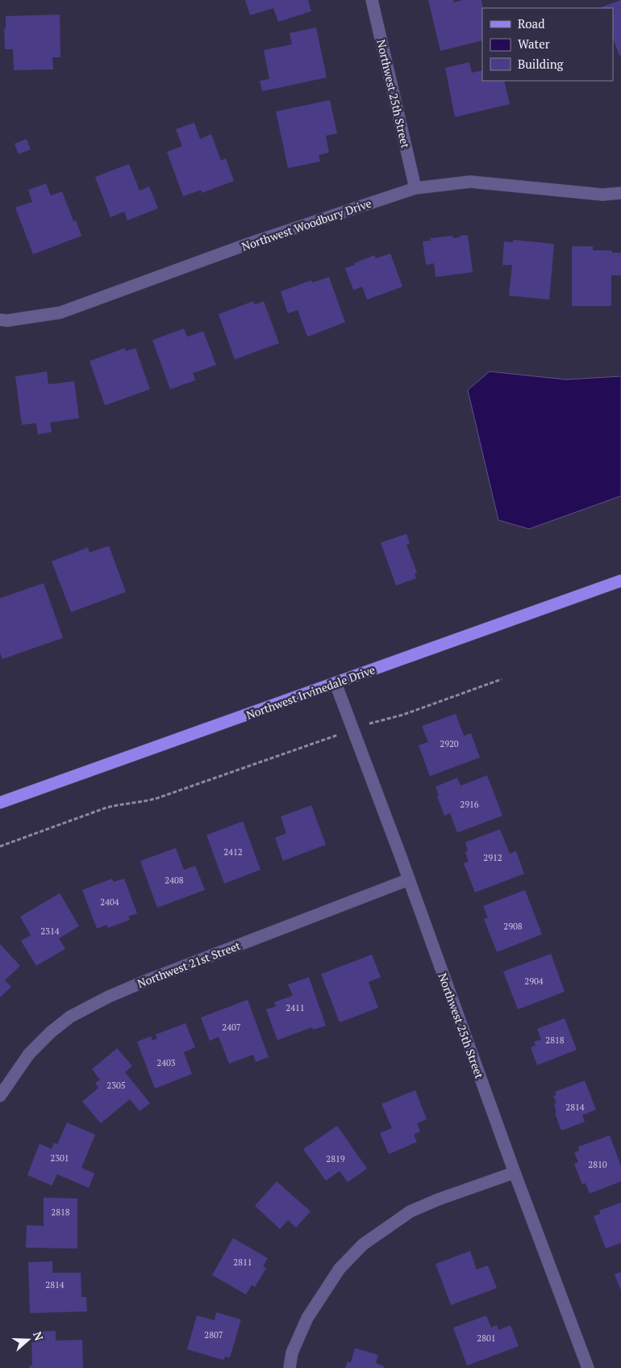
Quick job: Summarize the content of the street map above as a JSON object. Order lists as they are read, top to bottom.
{
  "streets": {
    "main road": ["Northwest Irvinedale Drive"],
    "street": ["Northwest 25th Street", "Northwest Woodbury Drive", "Northwest 21st Street"]
  },
  "crossings": [
    ["Northwest 25th Street", "Northwest Woodbury Drive"],
    ["Northwest 25th Street", "Northwest Irvinedale Drive"],
    ["Northwest 25th Street", "Northwest 21st Street"]
  ],
  "house_numbers": [
    "2920",
    "2916",
    "2412",
    "2912",
    "2408",
    "2404",
    "2908",
    "2314",
    "2904",
    "2411",
    "2407",
    "2818",
    "2403",
    "2305",
    "2814",
    "2301",
    "2819",
    "2810",
    "2818",
    "2811",
    "2814",
    "2807",
    "2801"
  ],
  "legend": ["Road", "Water", "Building"],
  "north": "right"
}
